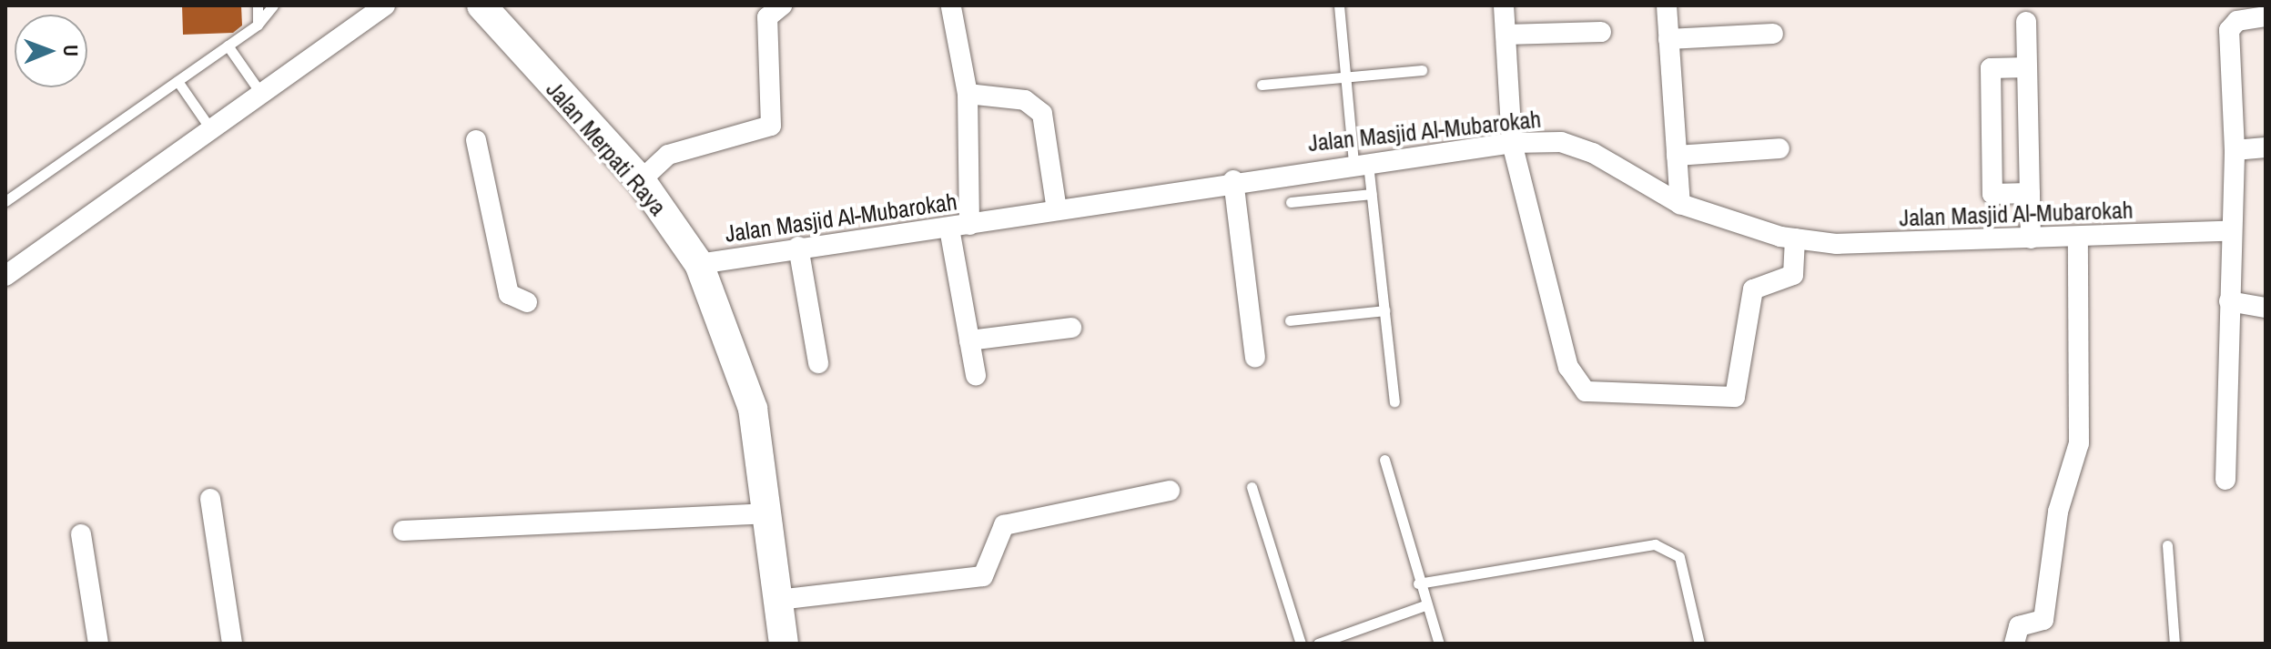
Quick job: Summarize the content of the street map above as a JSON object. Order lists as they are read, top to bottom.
{
  "streets": {
    "main road": ["Jalan Merpati Raya"],
    "street": ["Jalan Masjid Al-Mubarokah"]
  },
  "crossings": [
    ["Jalan Masjid Al-Mubarokah", "Jalan Merpati Raya"]
  ],
  "north": "right"
}
